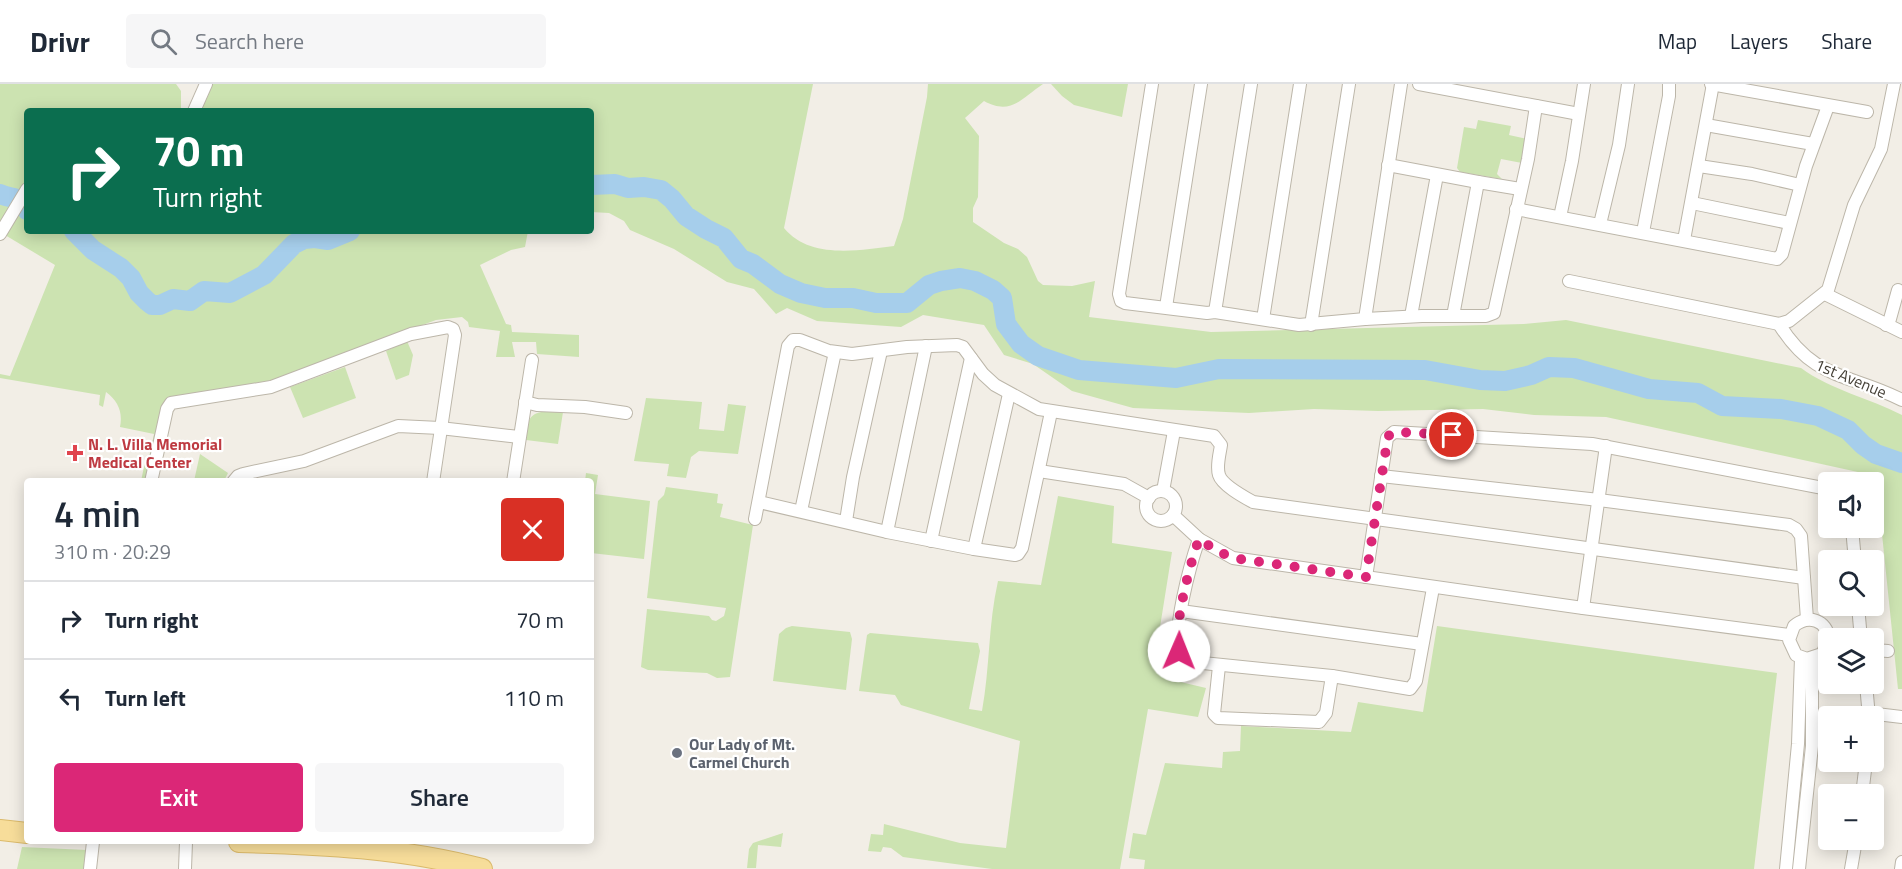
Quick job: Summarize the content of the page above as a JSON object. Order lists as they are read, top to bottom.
{
  "streets": {
    "street": ["1st Avenue"]
  },
  "places": {
    "health": ["N. L. Villa Memorial Medical Center"],
    "other": ["Our Lady of Mt. Carmel Church"]
  },
  "page": {
    "header": "Drivr",
    "search": "Search here",
    "nav": ["Map", "Layers", "Share"],
    "turn": ["70 m", "Turn right"],
    "map_buttons": ["+", "−"],
    "heading": ["4 min", "310 m · 20:29"],
    "list": [
      {
        "name": "Turn right",
        "value": "70 m"
      },
      {
        "name": "Turn left",
        "value": "110 m"
      }
    ],
    "buttons": ["Exit", "Share"]
  }
}
